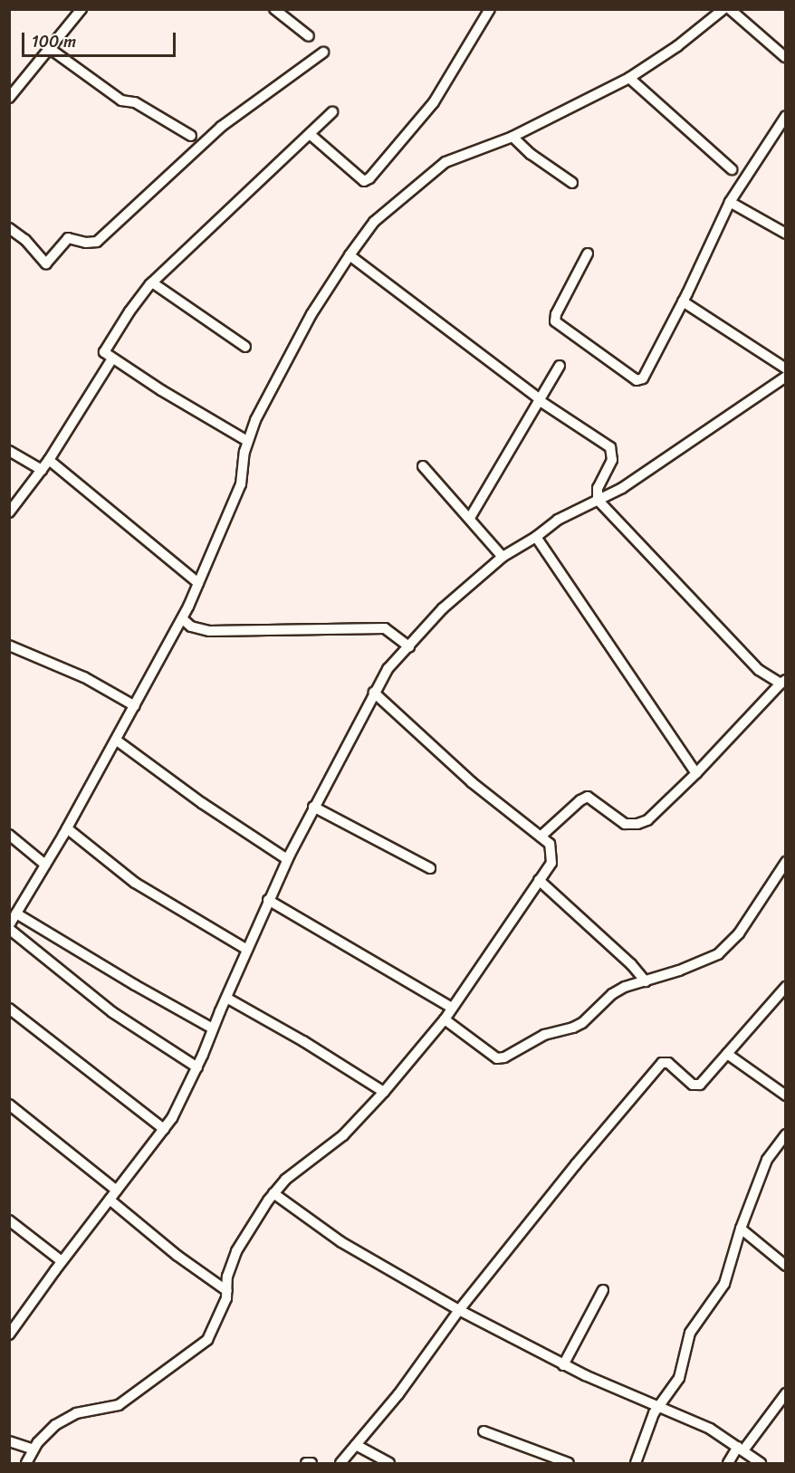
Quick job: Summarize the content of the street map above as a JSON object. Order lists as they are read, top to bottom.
{
  "scale_bar": "100 m"
}
